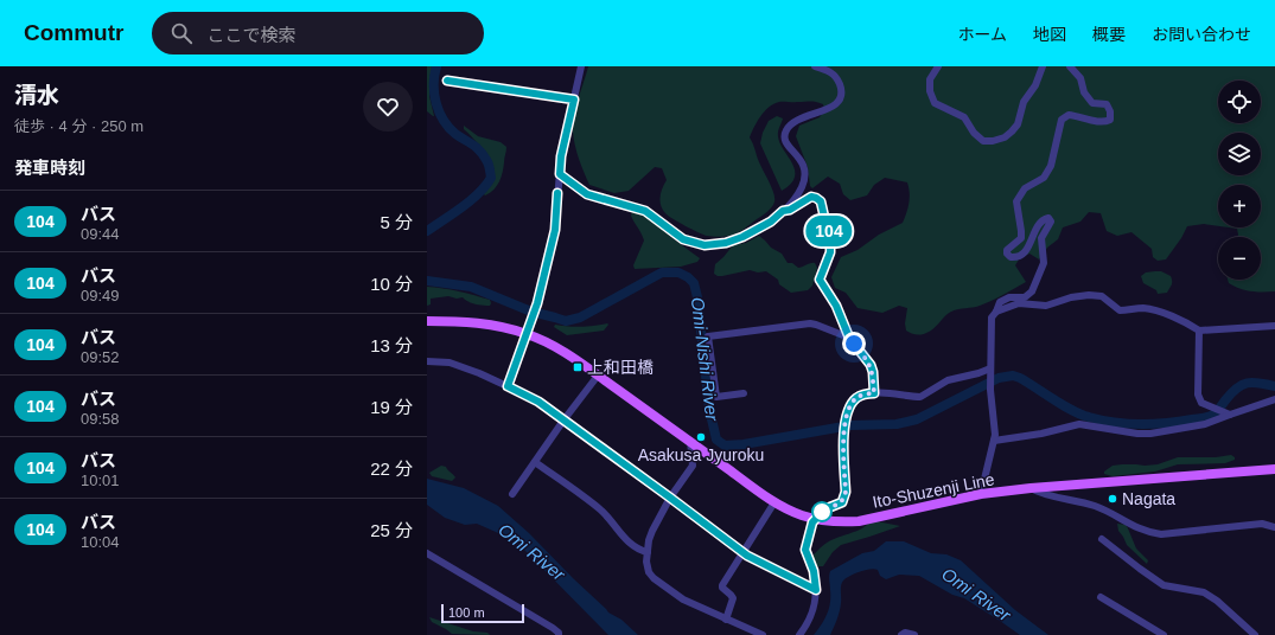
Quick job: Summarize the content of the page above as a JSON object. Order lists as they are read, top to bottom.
{
  "streets": {
    "main road": ["Ito-Shuzenji Line"]
  },
  "water": ["Omi-Nishi River", "Omi River"],
  "places": {
    "transit": ["上和田橋"],
    "other": ["Asakusa Jyuroku", "Nagata"]
  },
  "lines": ["bus line 104"],
  "scale_bar": "100 m",
  "page": {
    "header": "Commutr",
    "search": "ここで検索",
    "nav": [
      "ホーム",
      "地図",
      "概要",
      "お問い合わせ"
    ],
    "heading": [
      ["清水", "徒歩 · 4 分 · 250 m"],
      "発車時刻"
    ],
    "on_map": "104",
    "map_buttons": ["+", "−"],
    "list": [
      {
        "mark": "104",
        "name": "バス",
        "note": "09:44",
        "value": "5 分"
      },
      {
        "mark": "104",
        "name": "バス",
        "note": "09:49",
        "value": "10 分"
      },
      {
        "mark": "104",
        "name": "バス",
        "note": "09:52",
        "value": "13 分"
      },
      {
        "mark": "104",
        "name": "バス",
        "note": "09:58",
        "value": "19 分"
      },
      {
        "mark": "104",
        "name": "バス",
        "note": "10:01",
        "value": "22 分"
      },
      {
        "mark": "104",
        "name": "バス",
        "note": "10:04",
        "value": "25 分"
      }
    ],
    "scale": "100 m"
  }
}
